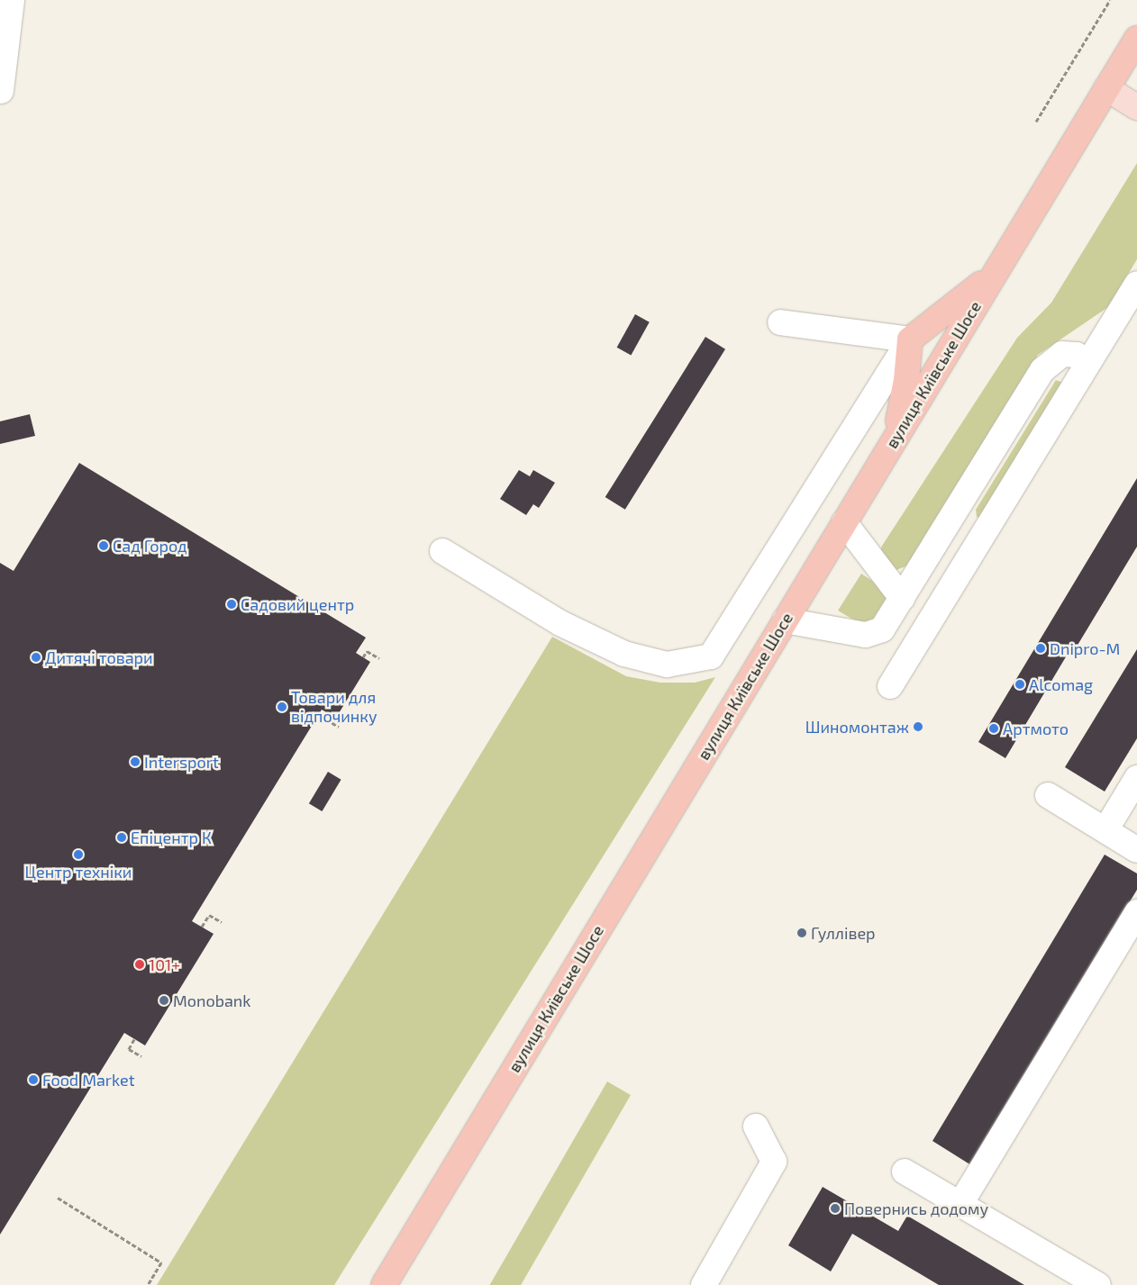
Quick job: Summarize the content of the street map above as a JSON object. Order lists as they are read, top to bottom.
{
  "streets": {
    "highway": ["вулиця Київське Шосе"]
  },
  "places": [
    "Сад Город",
    "Садовий центр",
    "Dnipro-M",
    "Дитячі товари",
    "Alcomag",
    "Товари для відпочинку",
    "Шиномонтаж",
    "Артмото",
    "Intersport",
    "Епіцентр К",
    "Центр техніки",
    "Гуллівер",
    "101+",
    "Monobank",
    "Food Market",
    "Повернись додому"
  ]
}
